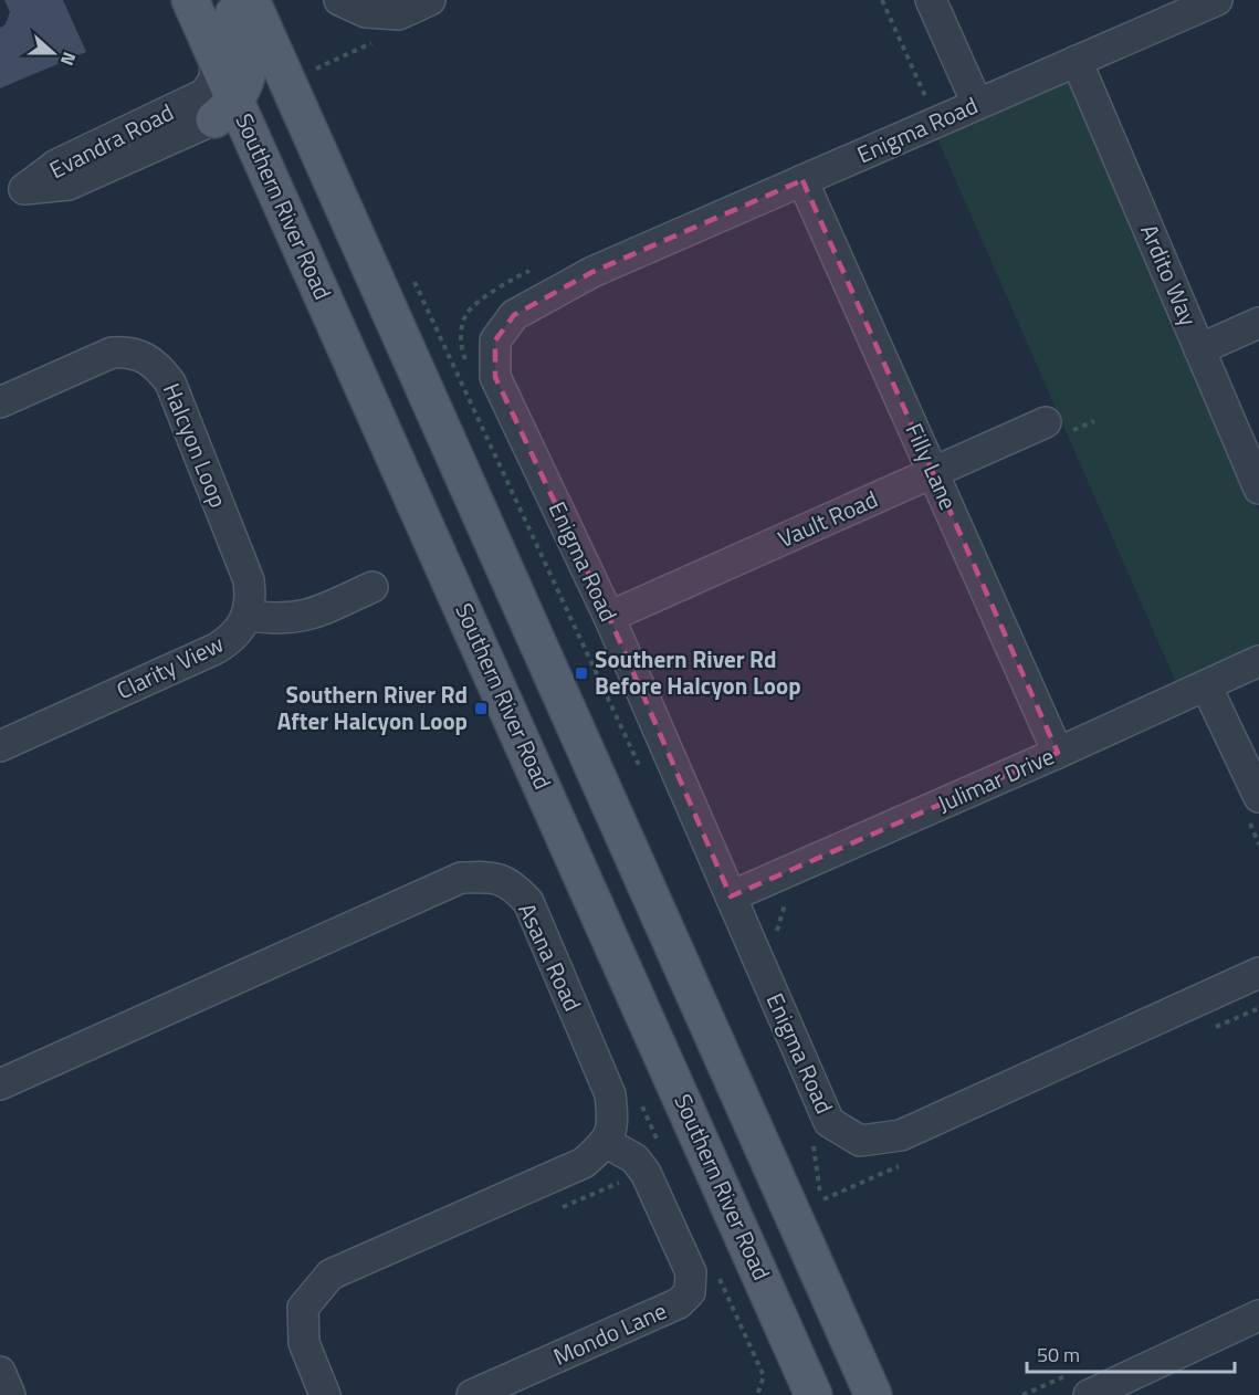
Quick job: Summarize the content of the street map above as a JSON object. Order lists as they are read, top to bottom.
{
  "streets": {
    "main road": ["Southern River Road"],
    "street": [
      "Enigma Road",
      "Evandra Road",
      "Ardito Way",
      "Halcyon Loop",
      "Filly Lane",
      "Vault Road",
      "Clarity View",
      "Julimar Drive",
      "Asana Road",
      "Mondo Lane"
    ]
  },
  "crossings": [
    ["Enigma Road", "Ardito Way"],
    ["Enigma Road", "Filly Lane"],
    ["Enigma Road", "Vault Road"],
    ["Enigma Road", "Julimar Drive"],
    ["Evandra Road", "Southern River Road"],
    ["Halcyon Loop", "Clarity View"],
    ["Filly Lane", "Vault Road"],
    ["Filly Lane", "Julimar Drive"],
    ["Asana Road", "Mondo Lane"]
  ],
  "places": {
    "transit": ["Southern River Rd Before Halcyon Loop", "Southern River Rd After Halcyon Loop"]
  },
  "scale_bar": "50 m",
  "north": "right"
}
